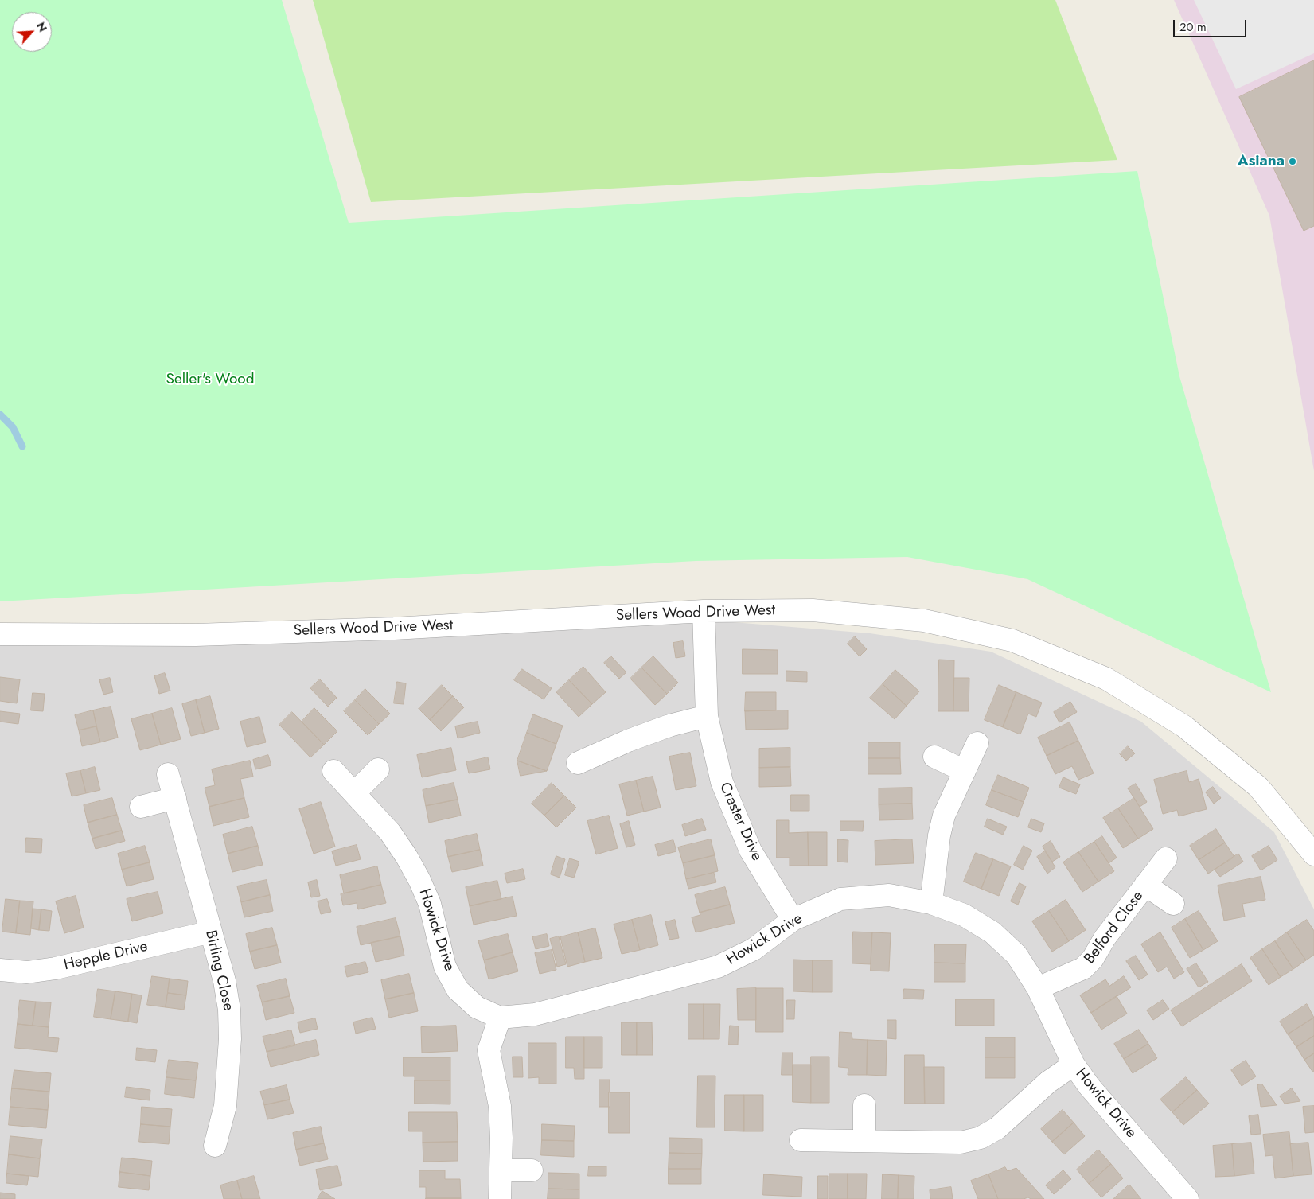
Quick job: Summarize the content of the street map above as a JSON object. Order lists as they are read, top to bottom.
{
  "streets": {
    "street": [
      "Sellers Wood Drive West",
      "Craster Drive",
      "Belford Close",
      "Howick Drive",
      "Hepple Drive",
      "Birling Close"
    ]
  },
  "crossings": [
    ["Sellers Wood Drive West", "Craster Drive"],
    ["Craster Drive", "Howick Drive"],
    ["Belford Close", "Howick Drive"],
    ["Hepple Drive", "Birling Close"]
  ],
  "parks": ["Seller's Wood"],
  "places": ["Asiana"],
  "scale_bar": "20 m",
  "north": "top right"
}
